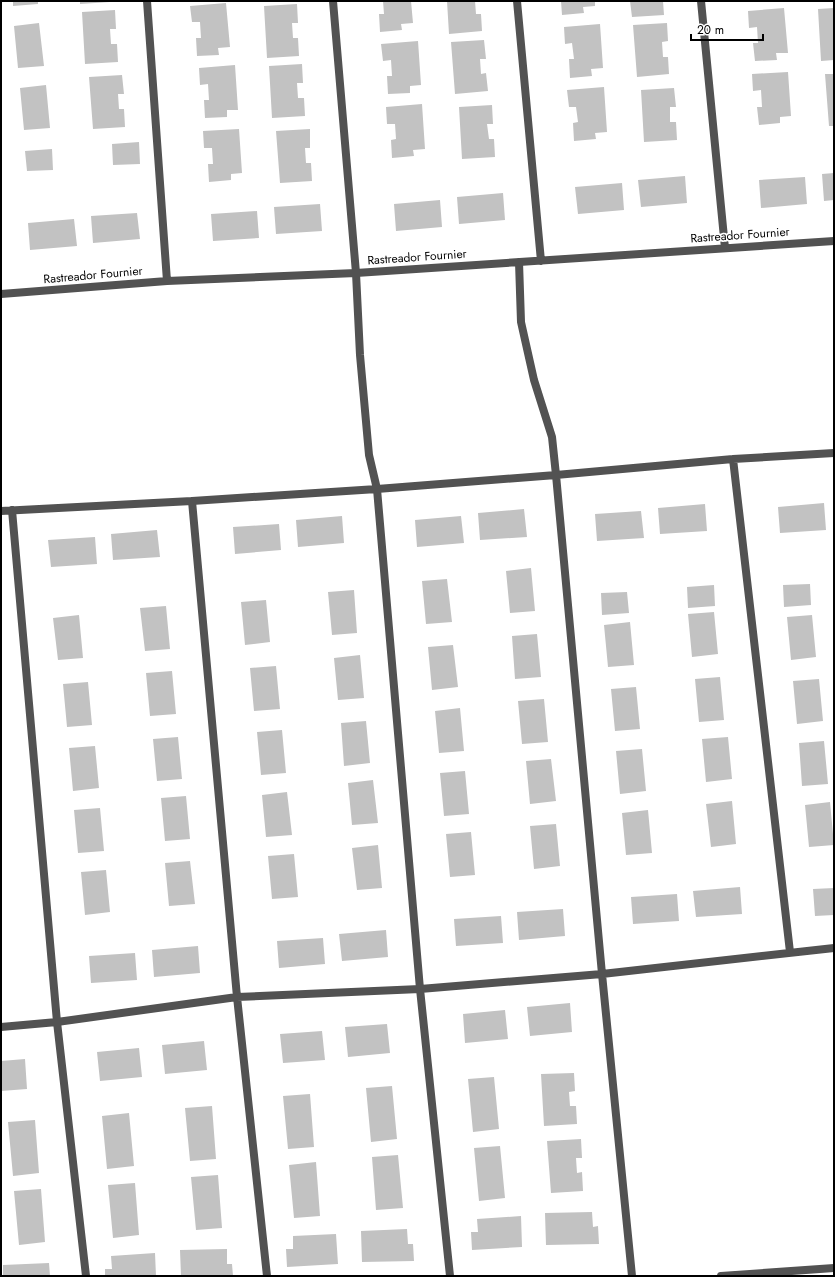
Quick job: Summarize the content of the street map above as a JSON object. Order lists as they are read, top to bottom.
{
  "streets": {
    "street": ["Rastreador Fournier"]
  },
  "scale_bar": "20 m"
}
